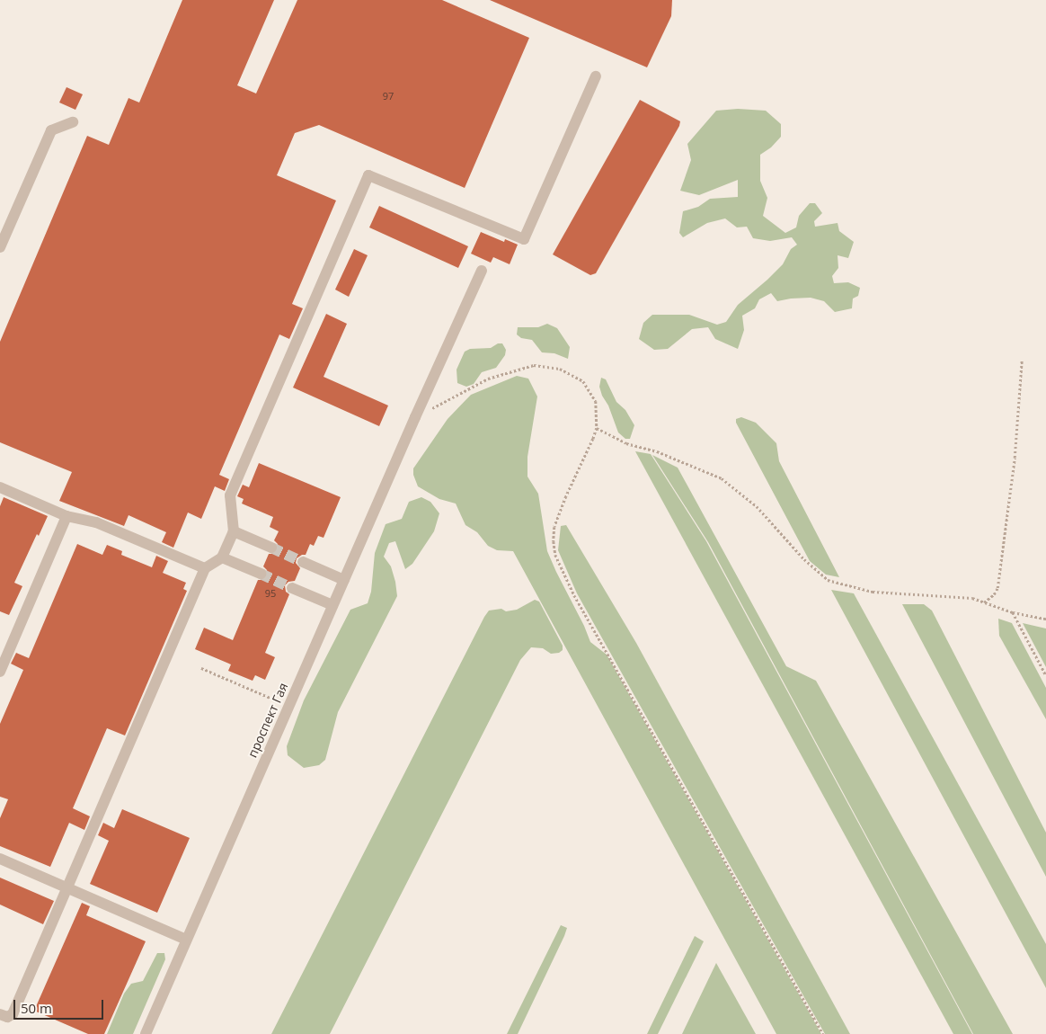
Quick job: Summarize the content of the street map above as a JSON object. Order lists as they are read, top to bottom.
{
  "streets": {
    "street": ["проспект Гая"]
  },
  "house_numbers": ["97", "95"],
  "scale_bar": "50 m"
}
